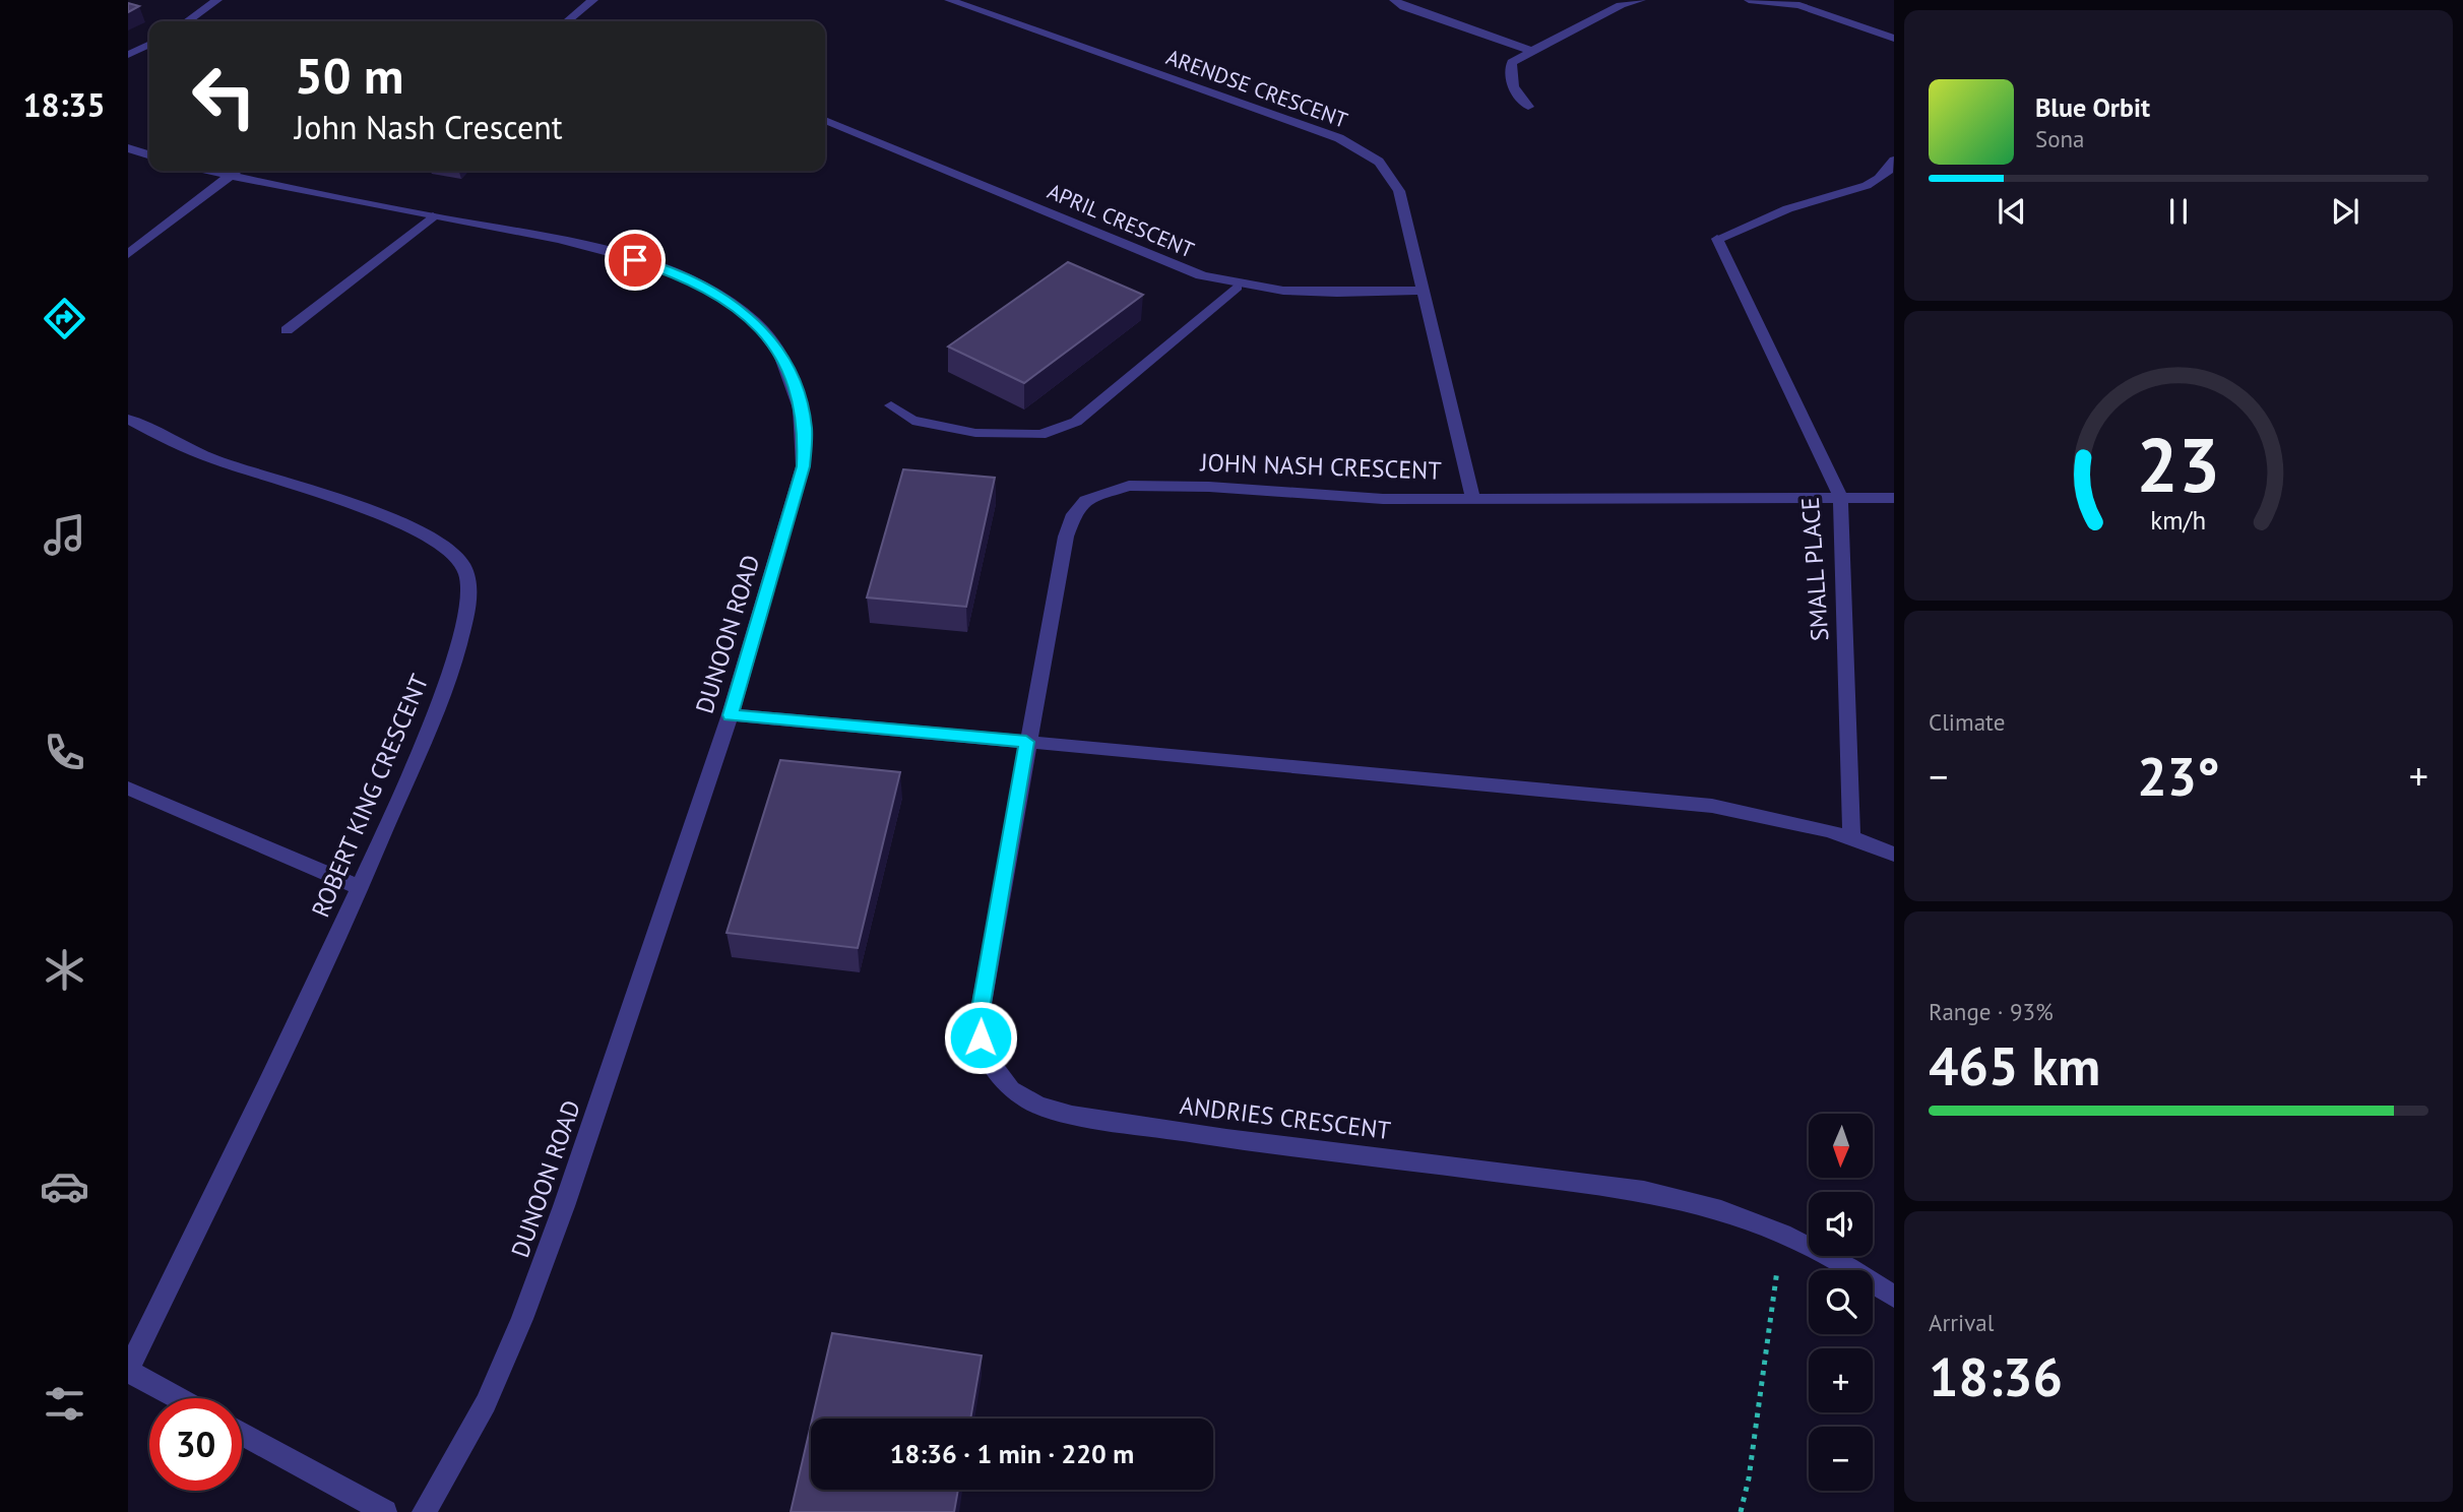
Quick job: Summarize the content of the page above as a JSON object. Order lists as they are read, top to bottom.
{
  "streets": {
    "street": [
      "ARENDSE CRESCENT",
      "APRIL CRESCENT",
      "JOHN NASH CRESCENT",
      "SMALL PLACE",
      "DUNOON ROAD",
      "ROBERT KING CRESCENT",
      "ANDRIES CRESCENT"
    ]
  },
  "crossings": [
    ["ARENDSE CRESCENT", "APRIL CRESCENT"],
    ["ARENDSE CRESCENT", "JOHN NASH CRESCENT"],
    ["JOHN NASH CRESCENT", "SMALL PLACE"],
    ["JOHN NASH CRESCENT", "ANDRIES CRESCENT"]
  ],
  "north": "bottom",
  "page": {
    "tabs": "18:35",
    "turn": ["50 m", "John Nash Crescent"],
    "song": ["Blue Orbit", "Sona"],
    "tile": [
      "Climate",
      ["Range · 93%", "465 km"],
      ["Arrival", "18:36"]
    ],
    "heat": ["−", "23°", "+"],
    "map_buttons": ["+", "−"],
    "limit": "30",
    "trip": "18:36 · 1 min · 220 m",
    "gauge": ["23", "km/h"]
  }
}
